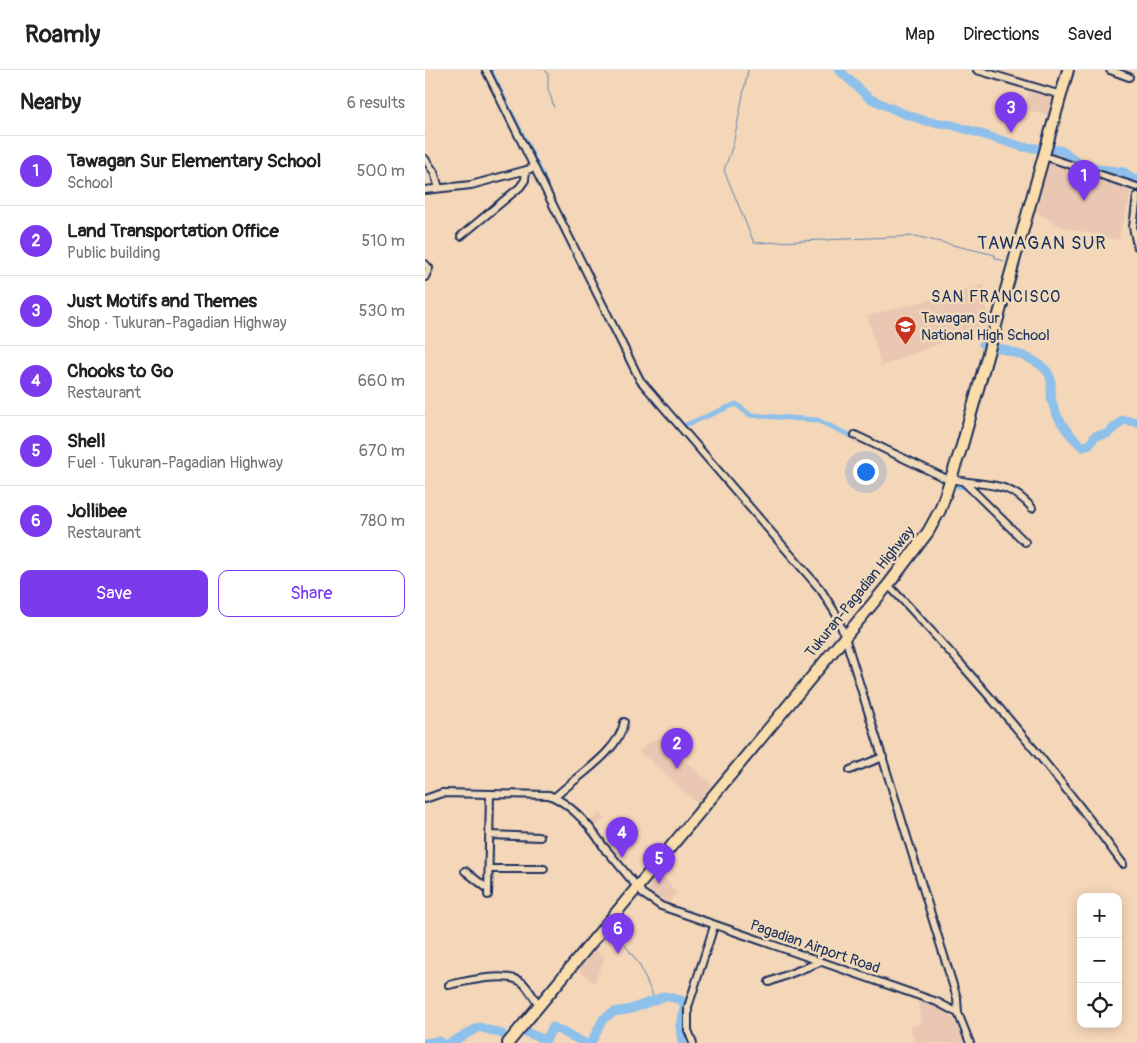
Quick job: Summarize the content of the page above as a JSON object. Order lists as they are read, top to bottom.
{
  "streets": {
    "highway": ["Tukuran-Pagadian Highway"],
    "street": ["Pagadian Airport Road"]
  },
  "crossings": [
    ["Tukuran-Pagadian Highway", "Pagadian Airport Road"]
  ],
  "districts": ["TAWAGAN SUR", "SAN FRANCISCO"],
  "places": {
    "school or university": ["Tawagan Sur National High School"]
  },
  "page": {
    "header": "Roamly",
    "nav": ["Map", "Directions", "Saved"],
    "heading": ["Nearby", "6 results"],
    "pins": [
      "3",
      "1",
      "2",
      "4",
      "5",
      "6"
    ],
    "list": [
      {
        "mark": "1",
        "name": "Tawagan Sur Elementary School",
        "note": "School",
        "value": "500 m"
      },
      {
        "mark": "2",
        "name": "Land Transportation Office",
        "note": "Public building",
        "value": "510 m"
      },
      {
        "mark": "3",
        "name": "Just Motifs and Themes",
        "note": "Shop · Tukuran-Pagadian Highway",
        "value": "530 m"
      },
      {
        "mark": "4",
        "name": "Chooks to Go",
        "note": "Restaurant",
        "value": "660 m"
      },
      {
        "mark": "5",
        "name": "Shell",
        "note": "Fuel · Tukuran-Pagadian Highway",
        "value": "670 m"
      },
      {
        "mark": "6",
        "name": "Jollibee",
        "note": "Restaurant",
        "value": "780 m"
      }
    ],
    "buttons": ["Save", "Share"],
    "map_buttons": ["+", "−"]
  }
}
